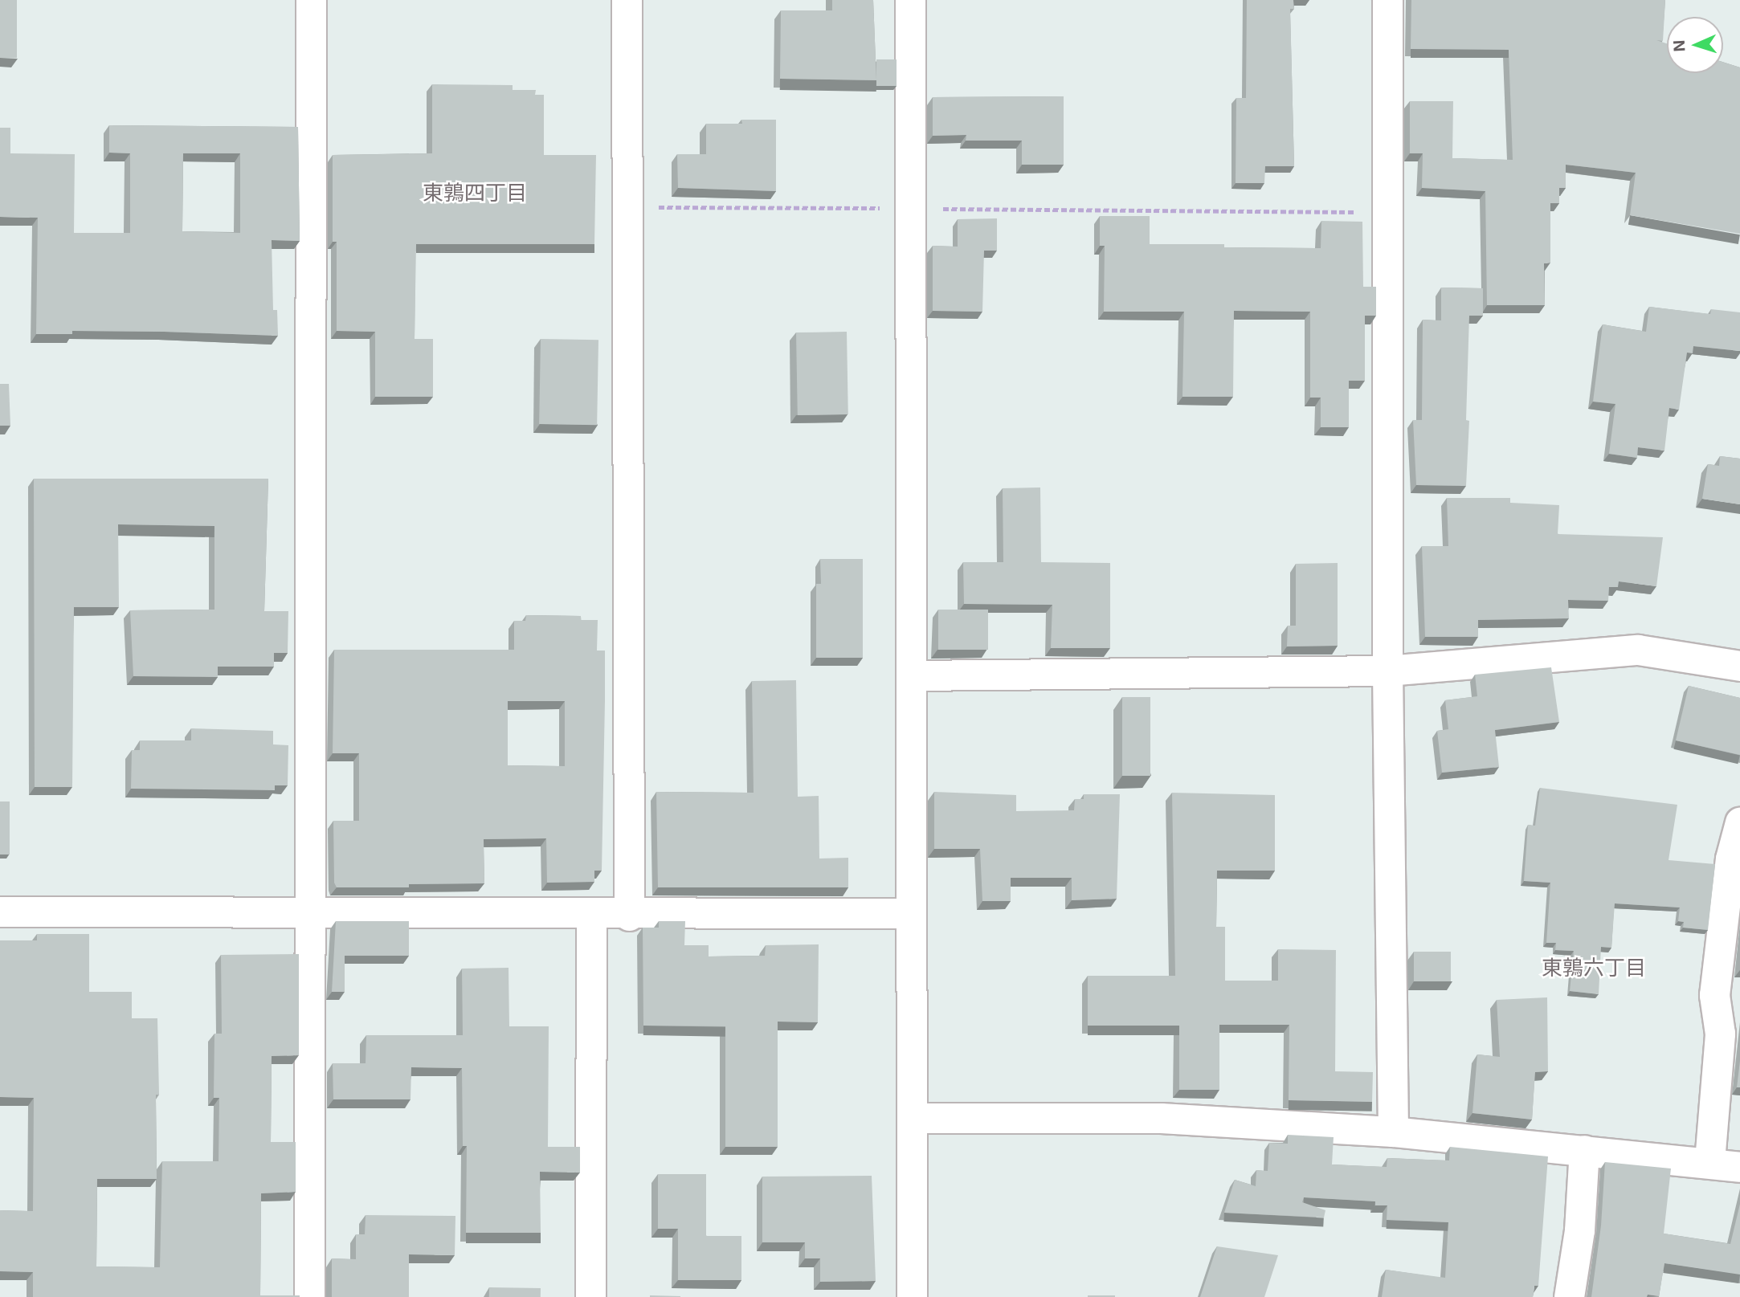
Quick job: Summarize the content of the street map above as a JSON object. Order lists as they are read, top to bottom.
{
  "districts": ["東鶉四丁目", "東鶉六丁目"],
  "north": "left"
}
